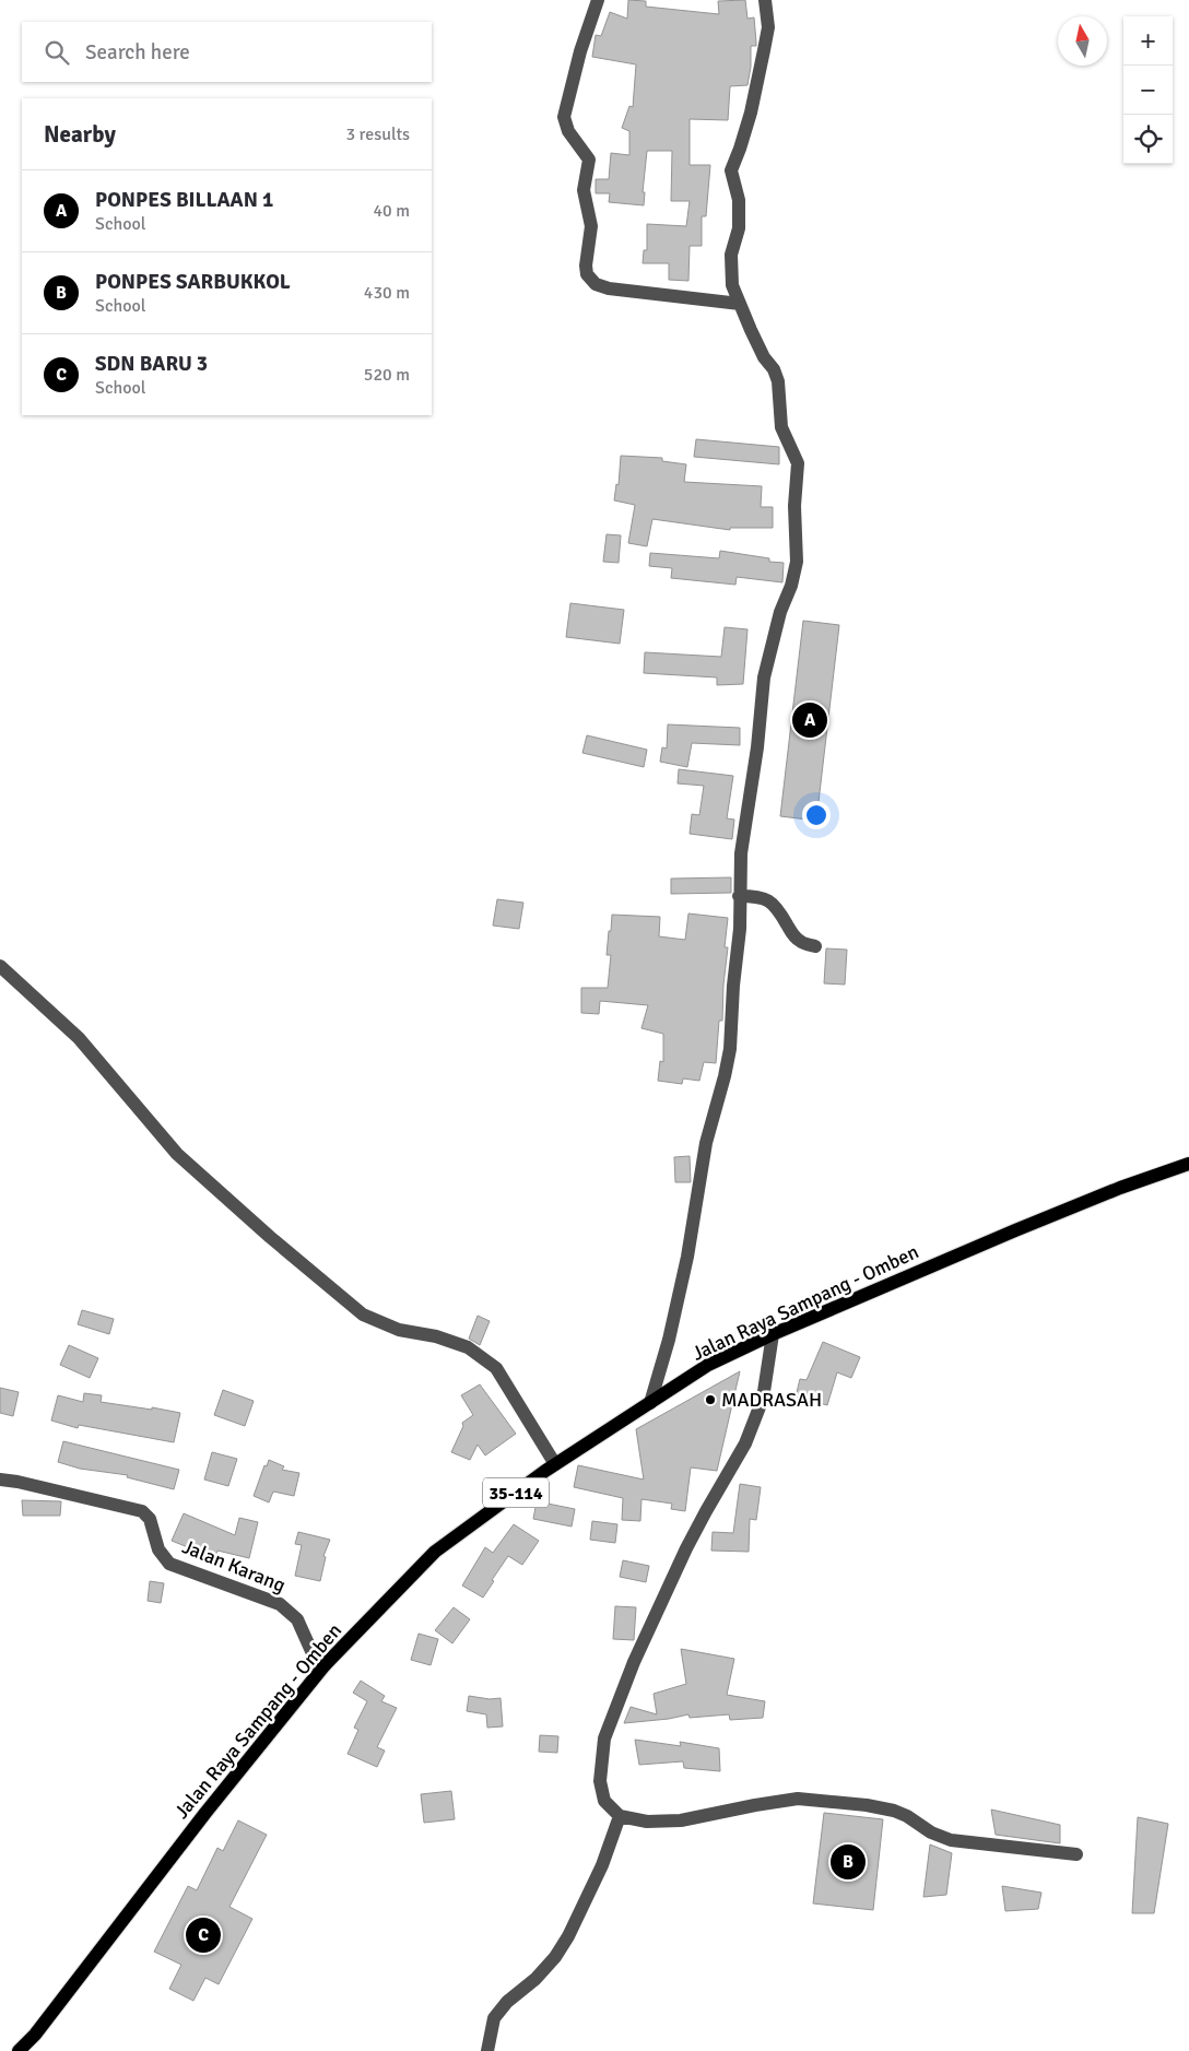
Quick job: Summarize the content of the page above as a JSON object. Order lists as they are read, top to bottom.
{
  "streets": {
    "main road": ["Jalan Raya Sampang - Omben", "35-114"],
    "street": ["Jalan Karang"]
  },
  "crossings": [
    ["Jalan Raya Sampang - Omben", "Jalan Karang"]
  ],
  "places": ["MADRASAH"],
  "north": "top",
  "page": {
    "map_buttons": ["+", "−"],
    "search": "Search here",
    "heading": ["Nearby", "3 results"],
    "list": [
      {
        "mark": "A",
        "name": "PONPES BILLAAN 1",
        "note": "School",
        "value": "40 m"
      },
      {
        "mark": "B",
        "name": "PONPES SARBUKKOL",
        "note": "School",
        "value": "430 m"
      },
      {
        "mark": "C",
        "name": "SDN BARU 3",
        "note": "School",
        "value": "520 m"
      }
    ],
    "pins": ["A", "B", "C"]
  }
}
